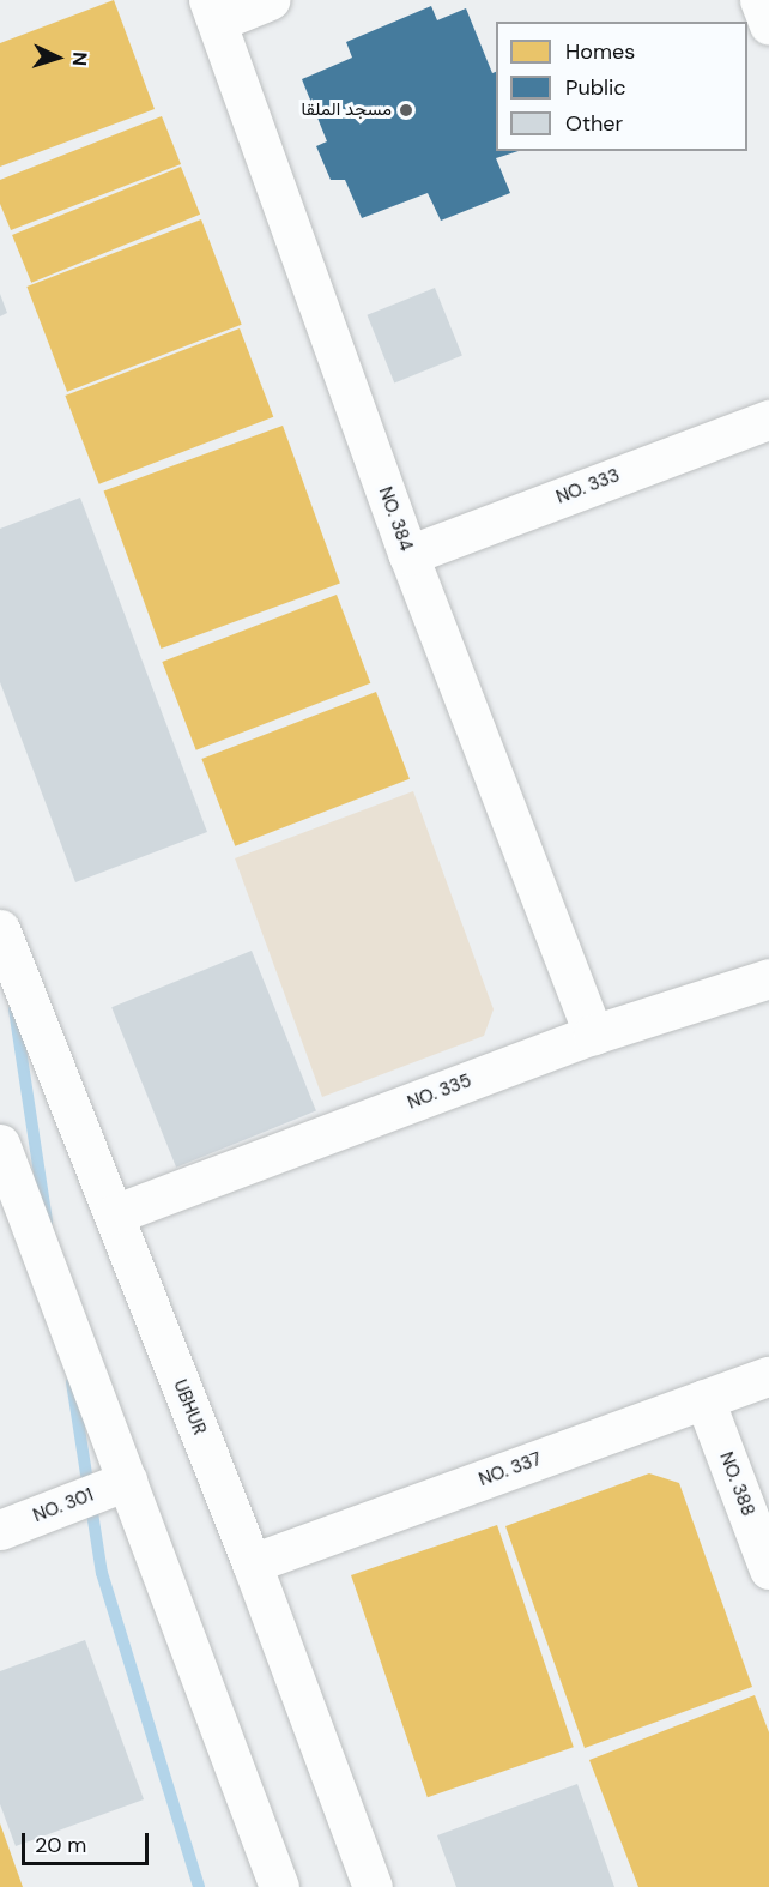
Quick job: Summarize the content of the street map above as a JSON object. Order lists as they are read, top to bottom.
{
  "streets": {
    "street": [
      "NO. 333",
      "NO. 384",
      "NO. 335",
      "UBHUR",
      "NO. 337",
      "NO. 388",
      "NO. 301"
    ]
  },
  "crossings": [
    ["NO. 333", "NO. 384"],
    ["NO. 384", "NO. 335"],
    ["NO. 335", "UBHUR"],
    ["UBHUR", "NO. 337"],
    ["NO. 337", "NO. 388"]
  ],
  "places": ["مسجد الملقا"],
  "legend": ["Homes", "Public", "Other"],
  "scale_bar": "20 m",
  "north": "right"
}
